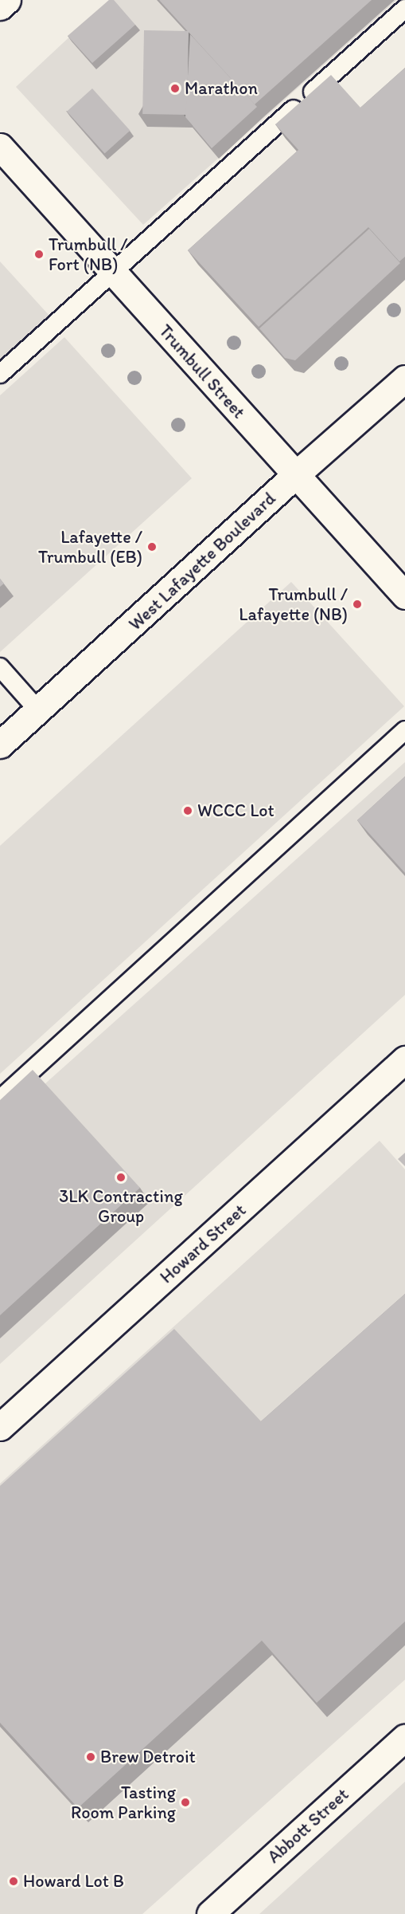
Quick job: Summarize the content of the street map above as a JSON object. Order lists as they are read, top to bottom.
{
  "streets": {
    "street": [
      "Trumbull Street",
      "West Lafayette Boulevard",
      "Howard Street",
      "Abbott Street"
    ]
  },
  "crossings": [
    ["Trumbull Street", "West Lafayette Boulevard"]
  ],
  "places": [
    "Marathon",
    "Trumbull / Fort (NB)",
    "Lafayette / Trumbull (EB)",
    "Trumbull / Lafayette (NB)",
    "WCCC Lot",
    "3LK Contracting Group",
    "Brew Detroit",
    "Tasting Room Parking",
    "Howard Lot B"
  ]
}
